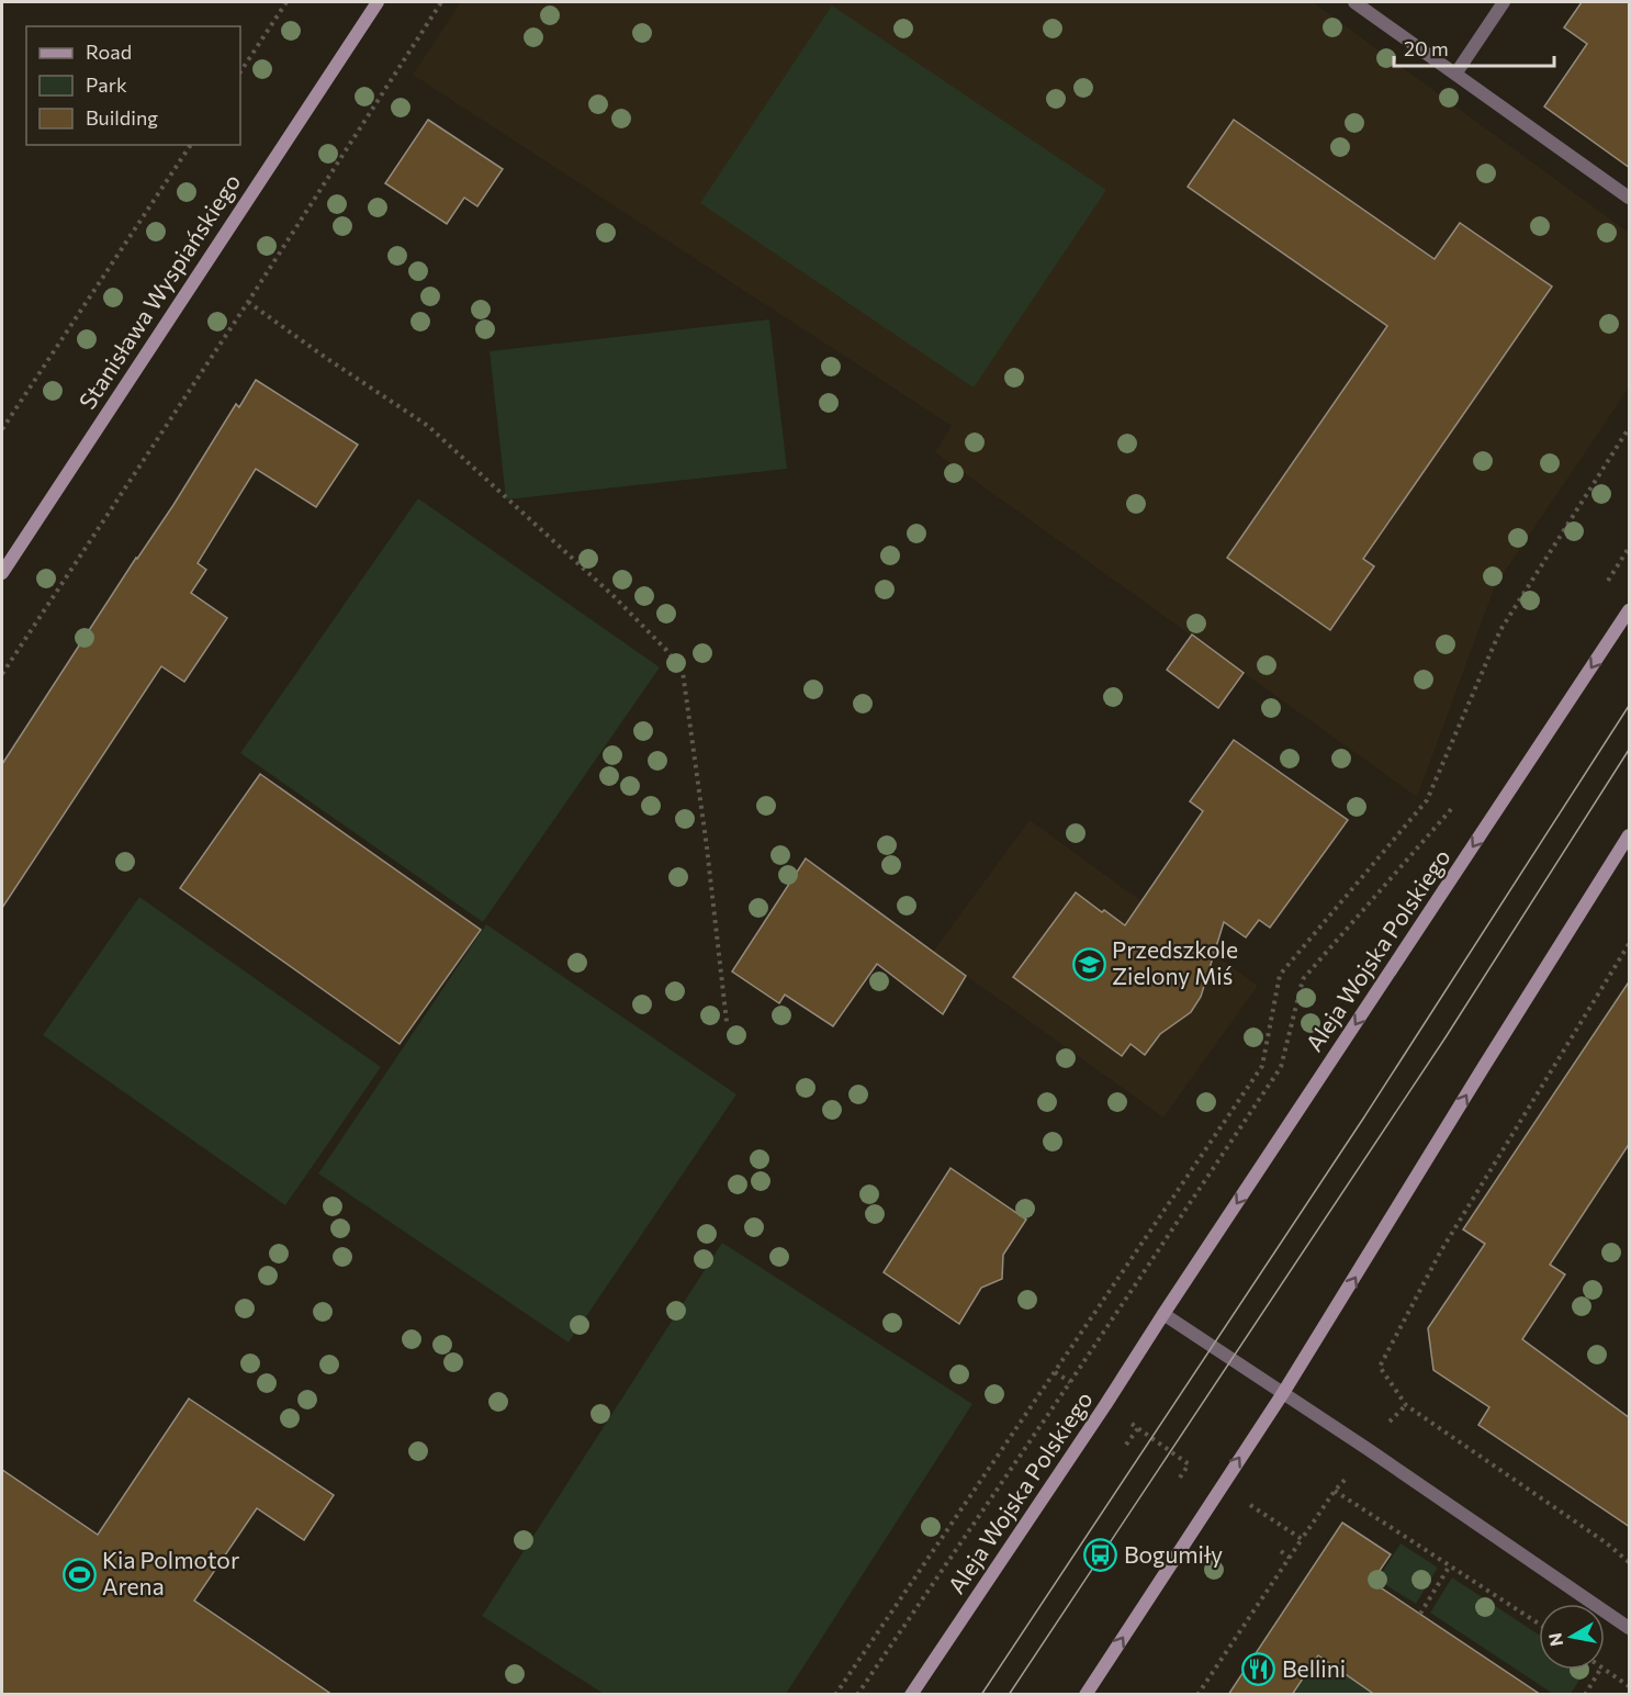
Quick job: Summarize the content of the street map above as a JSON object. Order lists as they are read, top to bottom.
{
  "streets": {
    "main road": ["Stanisława Wyspiańskiego", "Aleja Wojska Polskiego"]
  },
  "one_way": ["Aleja Wojska Polskiego"],
  "places": {
    "school or university": ["Przedszkole Zielony Miś"],
    "bus stop": ["Bogumiły"],
    "sports": ["Kia Polmotor Arena"],
    "restaurant": ["Bellini"]
  },
  "legend": ["Road", "Park", "Building"],
  "scale_bar": "20 m",
  "north": "left"
}
